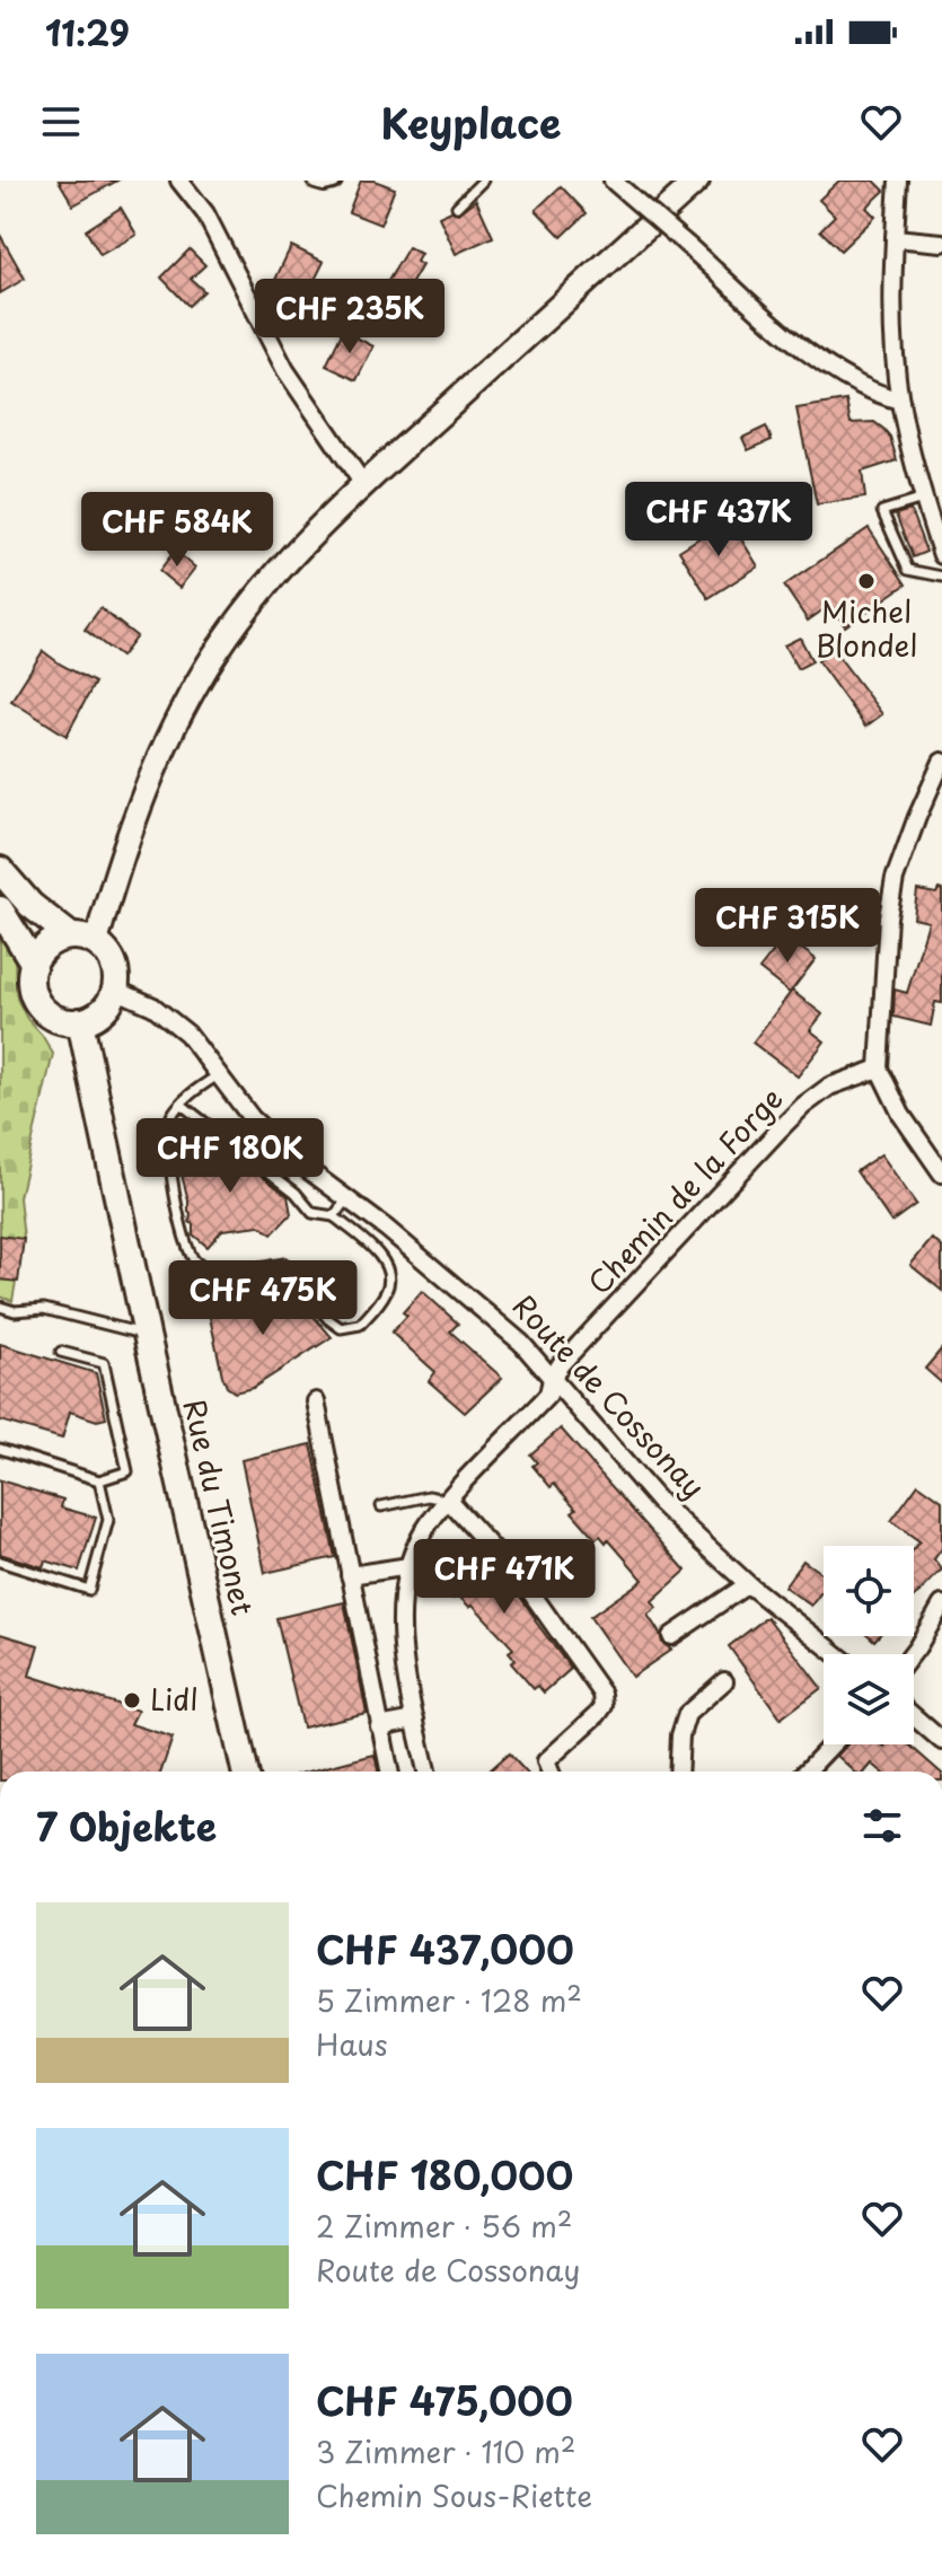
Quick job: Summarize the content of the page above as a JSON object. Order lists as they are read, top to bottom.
{
  "streets": {
    "main road": ["Rue du Timonet"],
    "street": ["Chemin de la Forge", "Route de Cossonay"]
  },
  "crossings": [
    ["Chemin de la Forge", "Route de Cossonay"],
    ["Route de Cossonay", "Rue du Timonet"]
  ],
  "places": ["Michel Blondel", "Lidl"],
  "page": {
    "status": "11:29",
    "header": "Keyplace",
    "price": [
      "CHF 235K",
      "CHF 437K",
      "CHF 584K",
      "CHF 315K",
      "CHF 180K",
      "CHF 475K",
      "CHF 471K"
    ],
    "heading": "7 Objekte",
    "list": [
      {
        "name": "CHF 437,000",
        "note": "5 Zimmer · 128 m² · Haus"
      },
      {
        "name": "CHF 180,000",
        "note": "2 Zimmer · 56 m² · Route de Cossonay"
      },
      {
        "name": "CHF 475,000",
        "note": "3 Zimmer · 110 m² · Chemin Sous-Riette"
      }
    ]
  }
}
